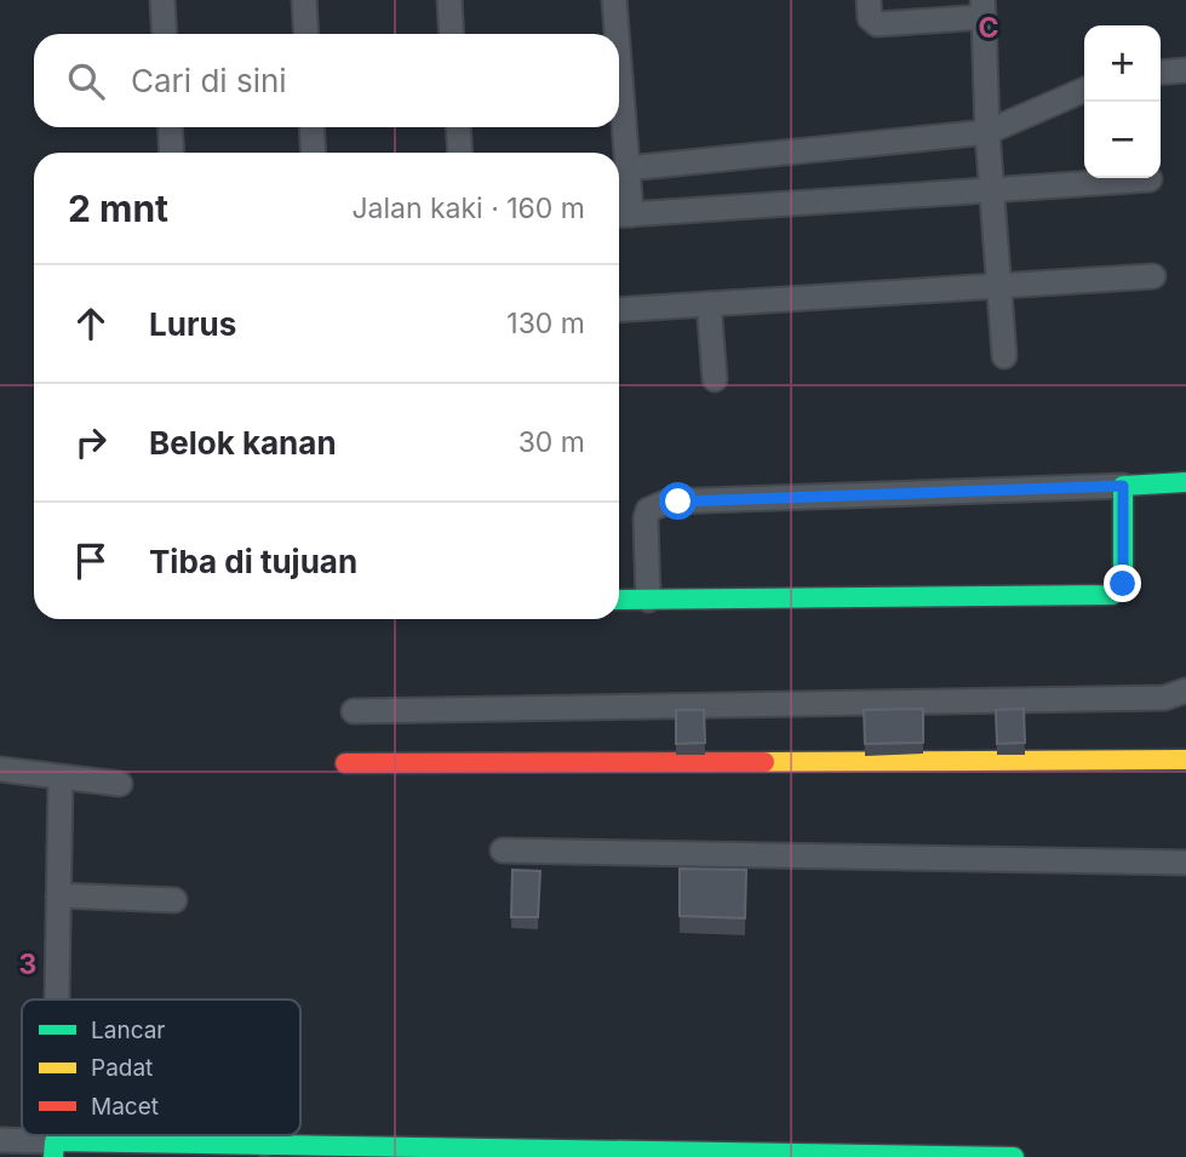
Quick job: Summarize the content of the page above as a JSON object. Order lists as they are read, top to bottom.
{
  "legend": ["Lancar", "Padat", "Macet"],
  "page": {
    "map_buttons": ["+", "−"],
    "search": "Cari di sini",
    "heading": ["2 mnt", "Jalan kaki · 160 m"],
    "list": [
      ["Lurus", "130 m"],
      ["Belok kanan", "30 m"],
      "Tiba di tujuan"
    ]
  },
  "grid": {
    "columns": ["C"],
    "rows": ["3"]
  }
}
